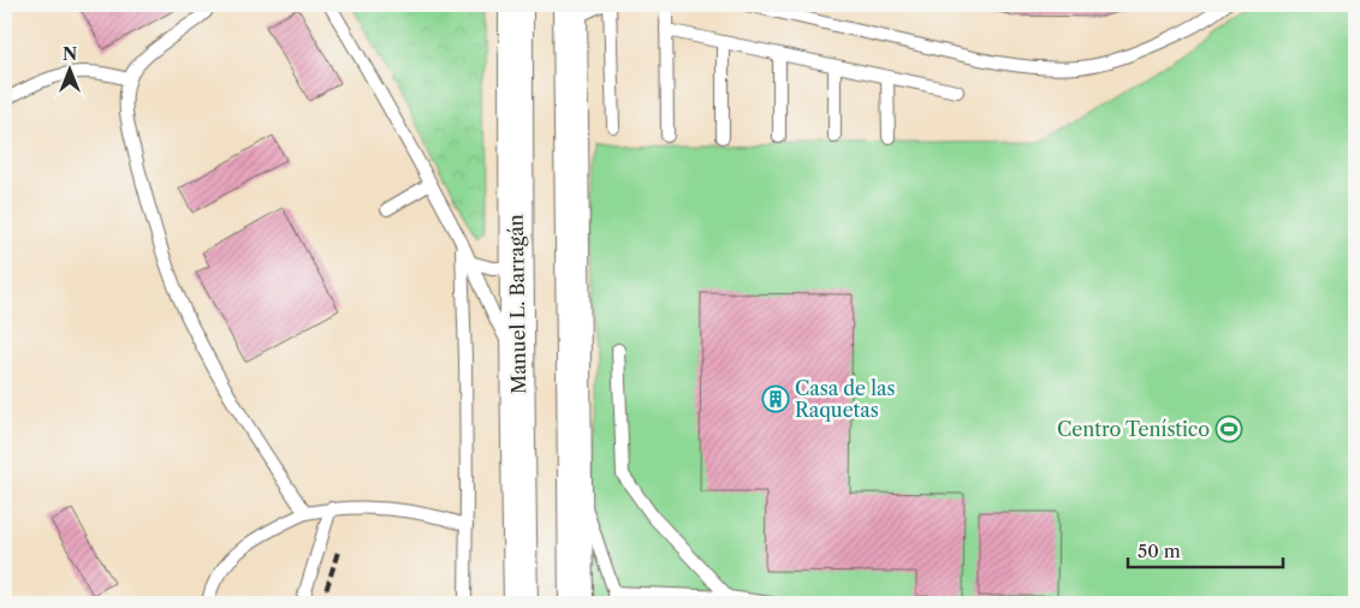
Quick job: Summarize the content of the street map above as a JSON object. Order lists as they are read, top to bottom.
{
  "streets": {
    "highway": ["Manuel L. Barragán"]
  },
  "places": {
    "building": ["Casa de las Raquetas"],
    "sports": ["Centro Tenístico"]
  },
  "scale_bar": "50 m",
  "north": "top"
}
